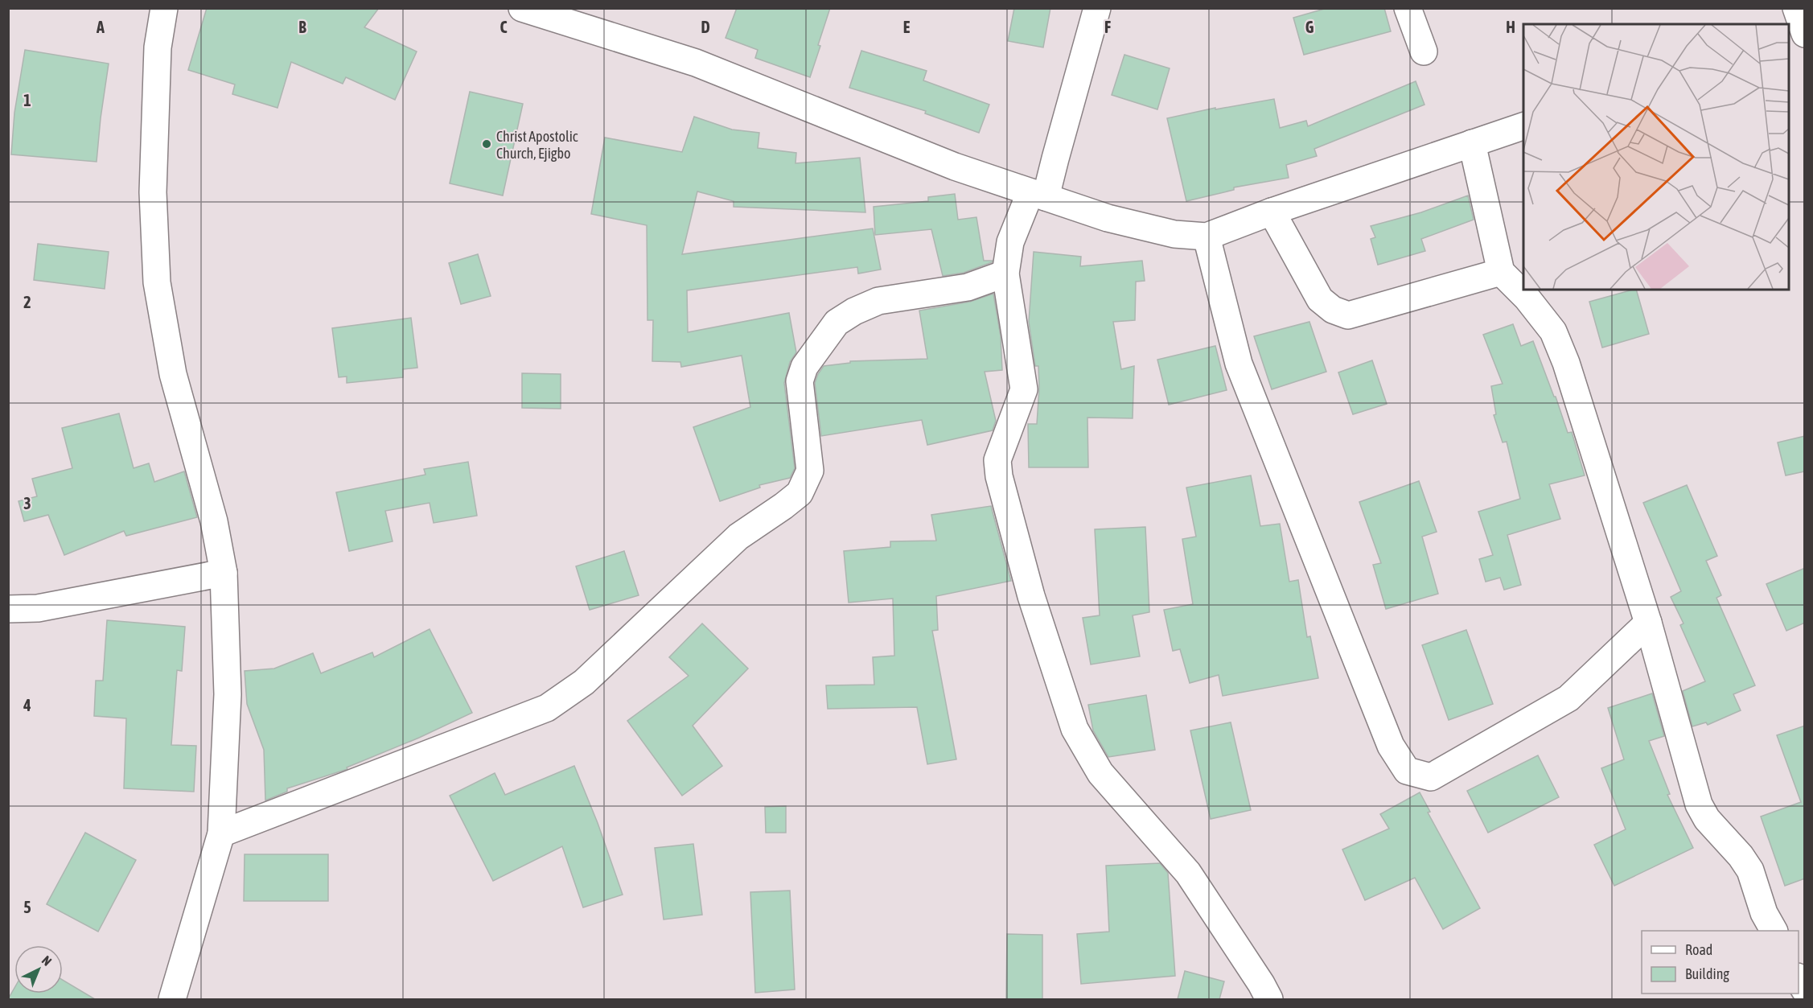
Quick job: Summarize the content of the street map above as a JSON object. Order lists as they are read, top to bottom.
{
  "places": ["Christ Apostolic Church, Ejigbo"],
  "legend": ["Road", "Building"],
  "north": "top right",
  "grid": {
    "columns": [
      "A",
      "B",
      "C",
      "D",
      "E",
      "F",
      "G",
      "H"
    ],
    "rows": [
      "1",
      "2",
      "3",
      "4",
      "5"
    ]
  }
}
